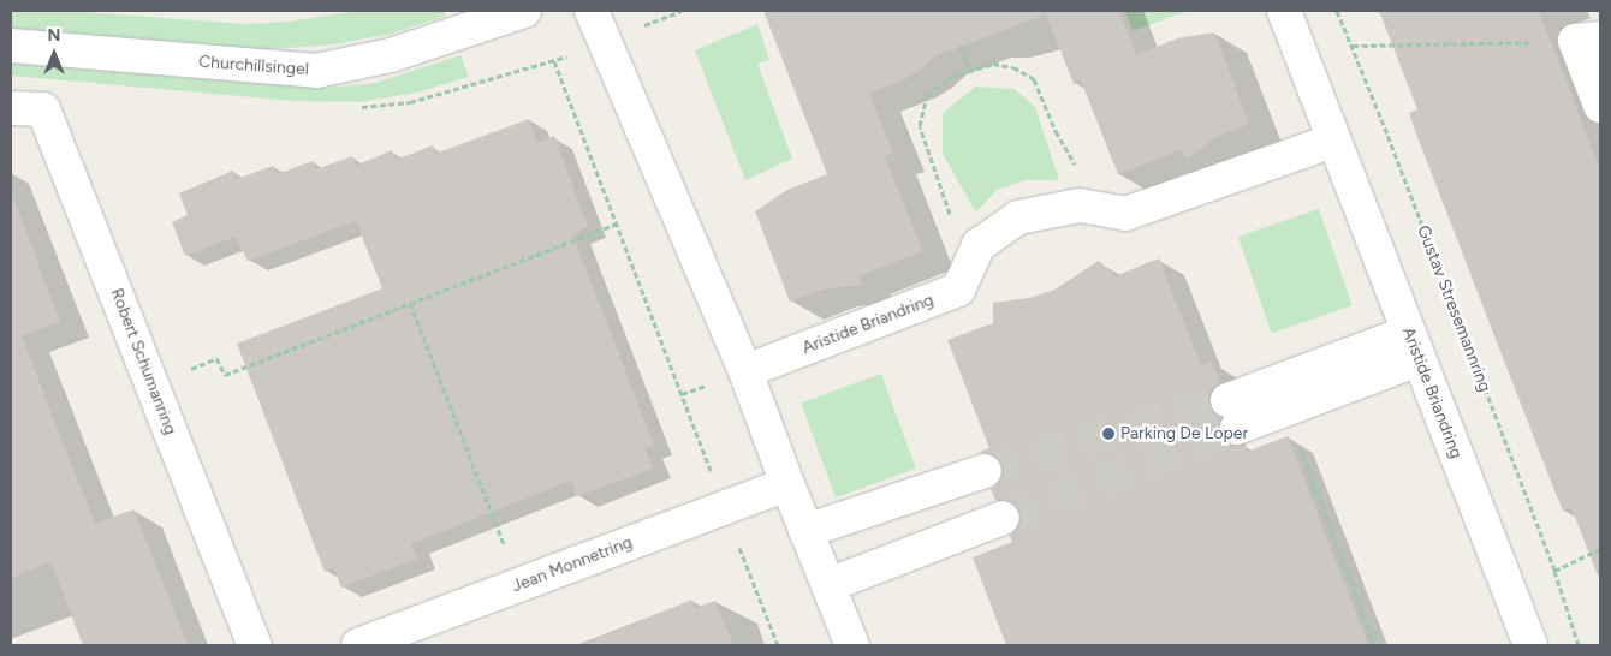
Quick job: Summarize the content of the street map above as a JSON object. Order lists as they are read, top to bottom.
{
  "streets": {
    "street": [
      "Churchillsingel",
      "Aristide Briandring",
      "Robert Schumanring",
      "Jean Monnetring"
    ],
    "path": ["Gustav Stresemannring"]
  },
  "places": ["Parking De Loper"],
  "north": "top"
}
